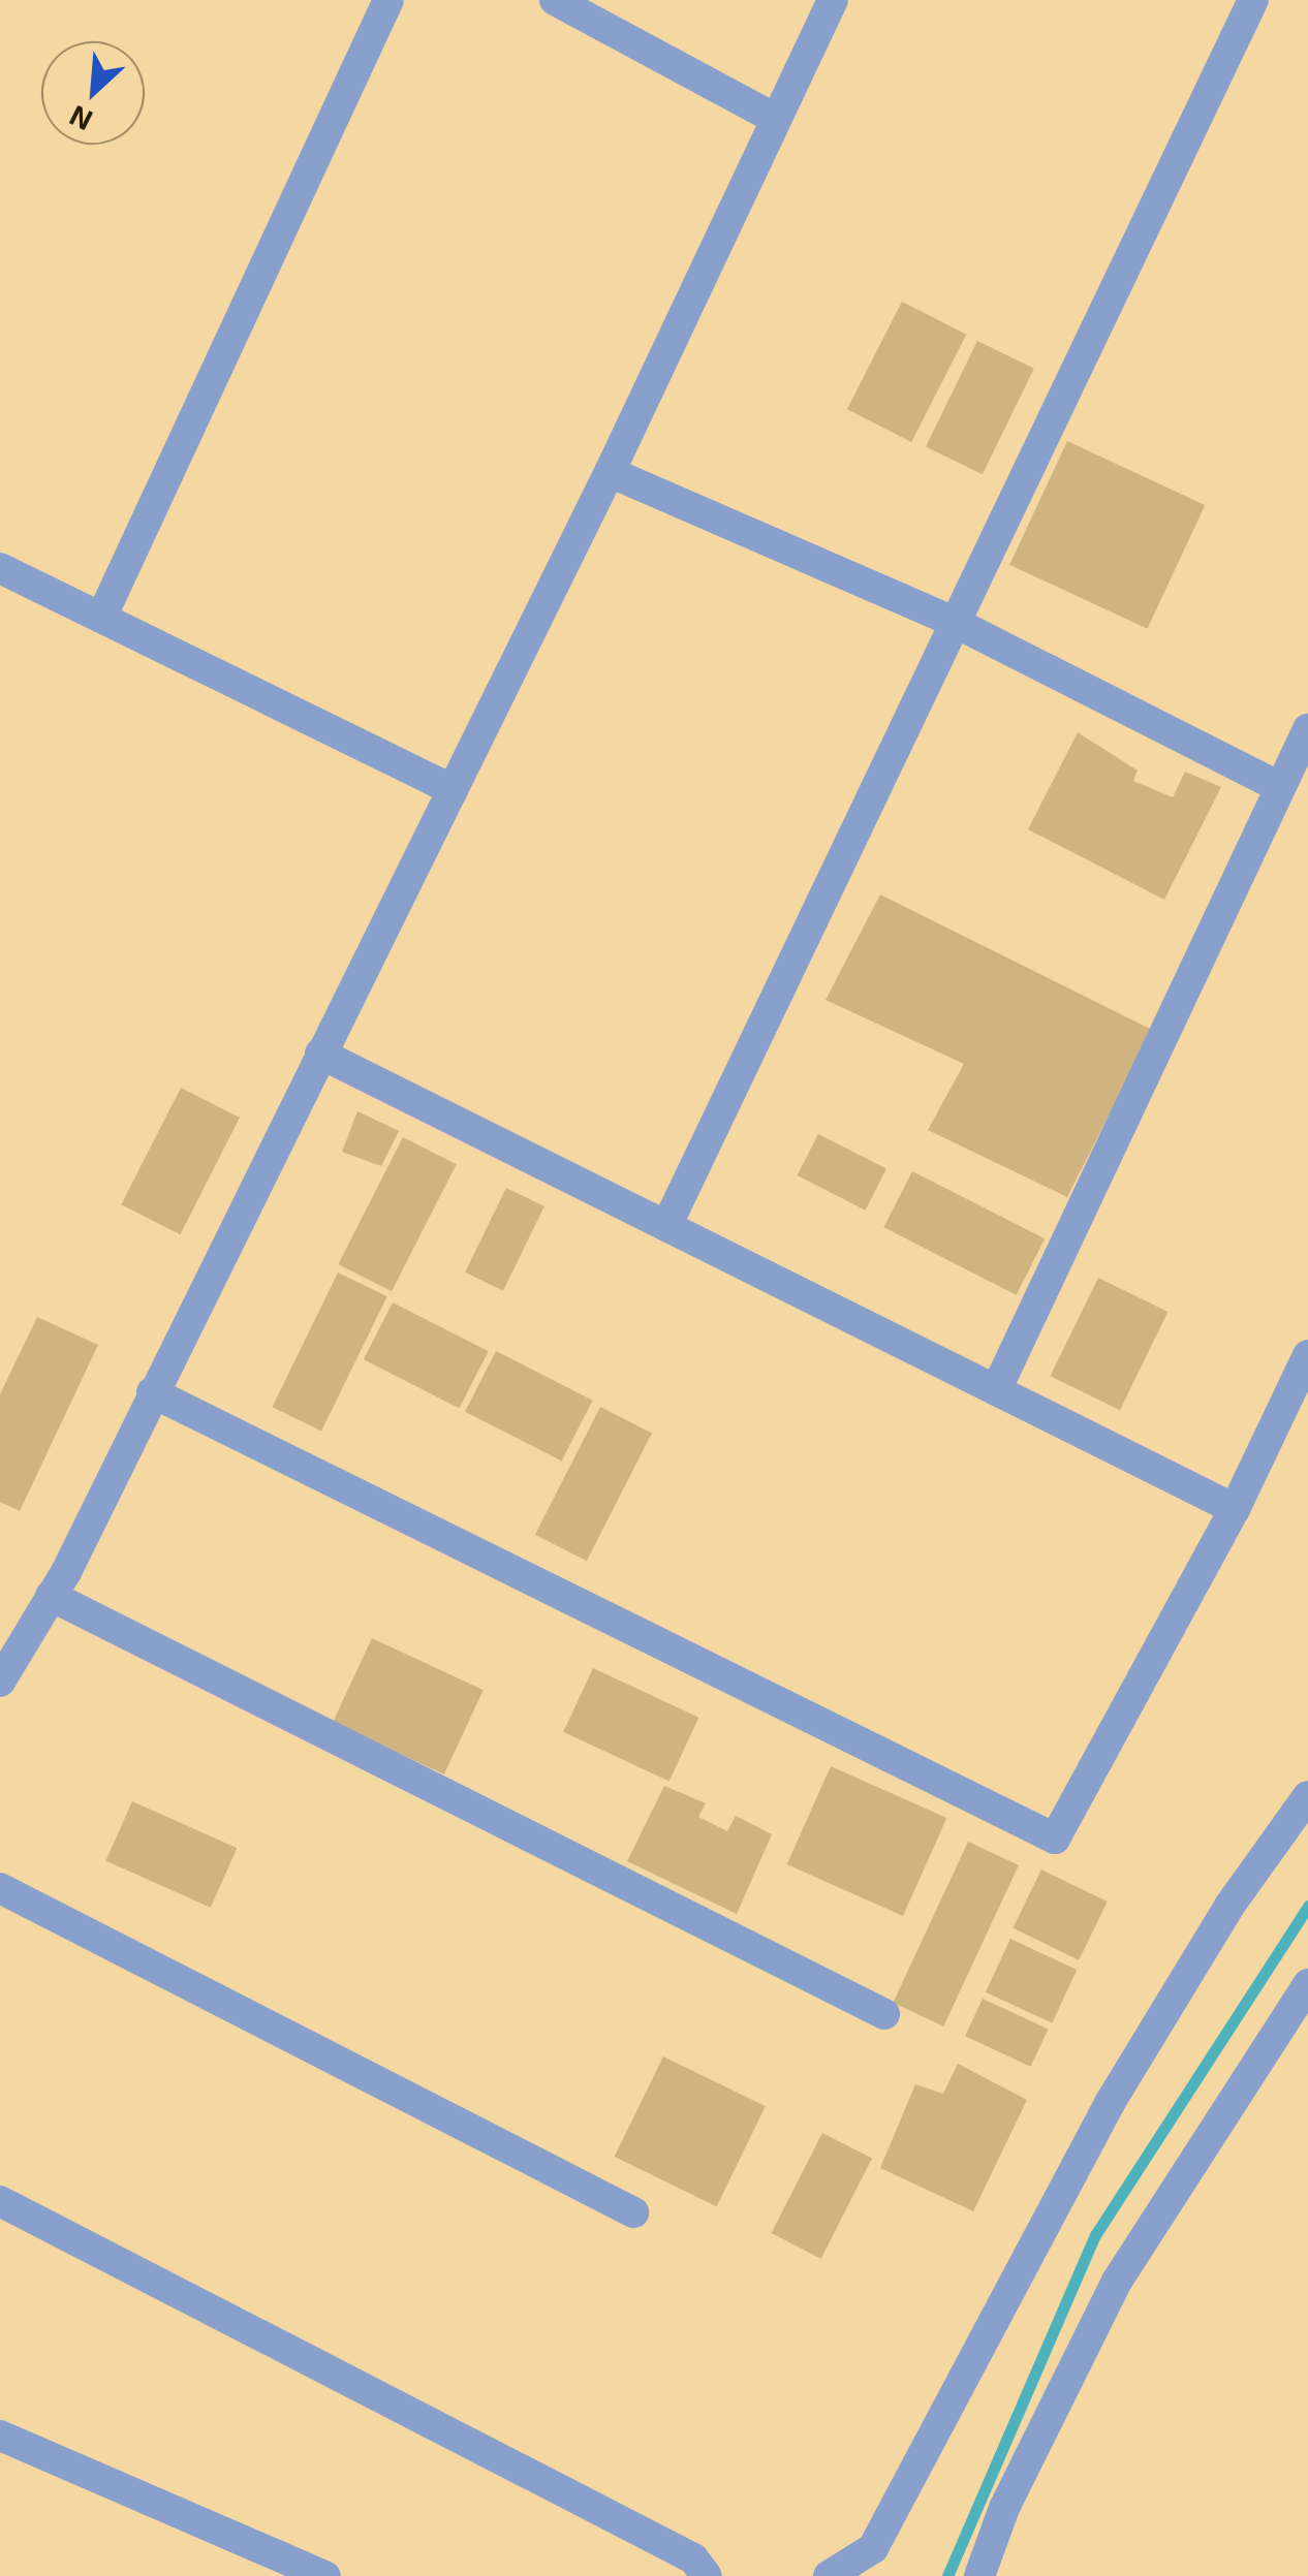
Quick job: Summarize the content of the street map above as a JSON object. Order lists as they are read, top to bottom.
{
  "north": "bottom left"
}
